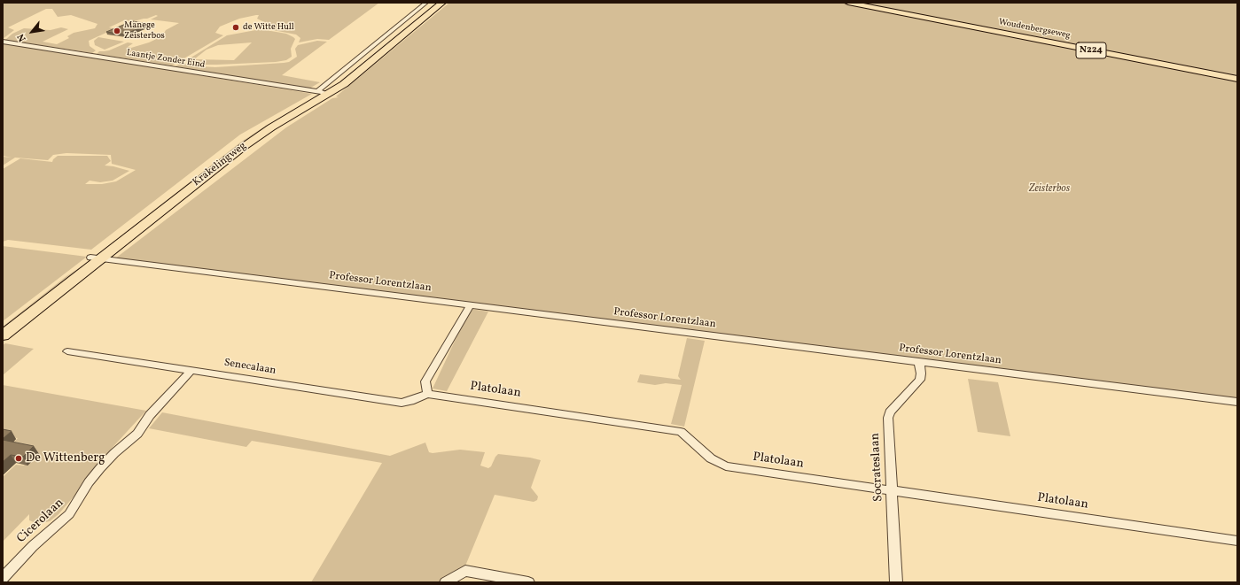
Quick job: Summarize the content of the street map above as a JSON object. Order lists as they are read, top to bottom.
{
  "streets": {
    "main road": ["Woudenbergseweg", "N224", "Krakelingweg"],
    "street": [
      "Laantje Zonder Eind",
      "Professor Lorentzlaan",
      "Senecalaan",
      "Platolaan",
      "Socrateslaan",
      "Cicerolaan"
    ]
  },
  "crossings": [
    ["Laantje Zonder Eind", "Krakelingweg"],
    ["Krakelingweg", "Professor Lorentzlaan"],
    ["Professor Lorentzlaan", "Socrateslaan"],
    ["Senecalaan", "Platolaan"],
    ["Senecalaan", "Cicerolaan"],
    ["Platolaan", "Socrateslaan"]
  ],
  "parks": ["Zeisterbos"],
  "places": ["de Witte Hull", "Manege Zeisterbos", "De Wittenberg"],
  "north": "bottom left"
}
